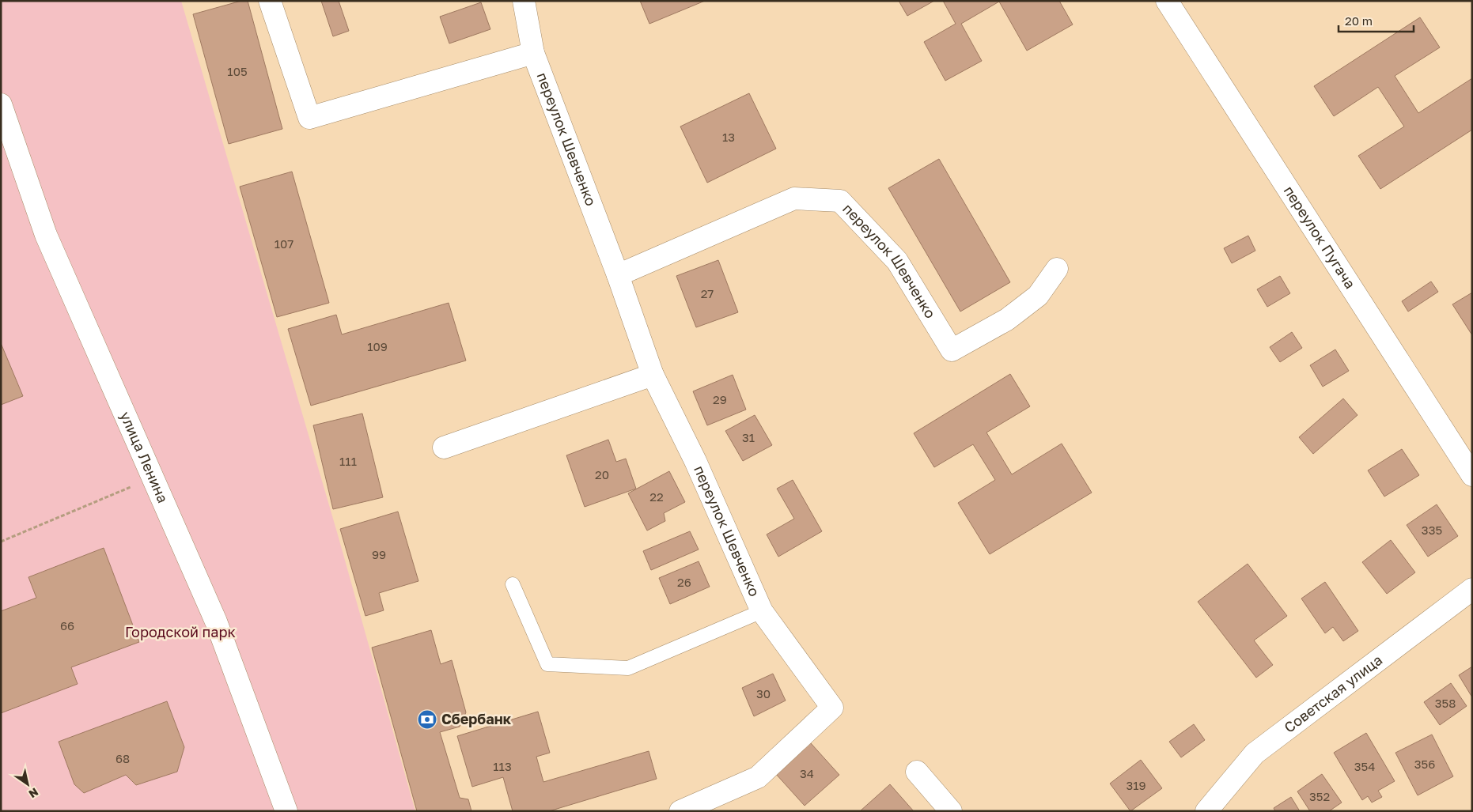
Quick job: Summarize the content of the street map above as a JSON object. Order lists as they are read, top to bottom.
{
  "streets": {
    "street": [
      "переулок Шевченко",
      "переулок Пугача",
      "улица Ленина",
      "Советская улица"
    ]
  },
  "parks": ["Городской парк"],
  "places": {
    "bank": ["Сбербанк"]
  },
  "house_numbers": [
    "105",
    "13",
    "107",
    "27",
    "109",
    "29",
    "31",
    "111",
    "20",
    "22",
    "335",
    "99",
    "26",
    "66",
    "30",
    "358",
    "68",
    "356",
    "113",
    "354",
    "34",
    "319",
    "352"
  ],
  "scale_bar": "20 m",
  "north": "bottom right"
}
